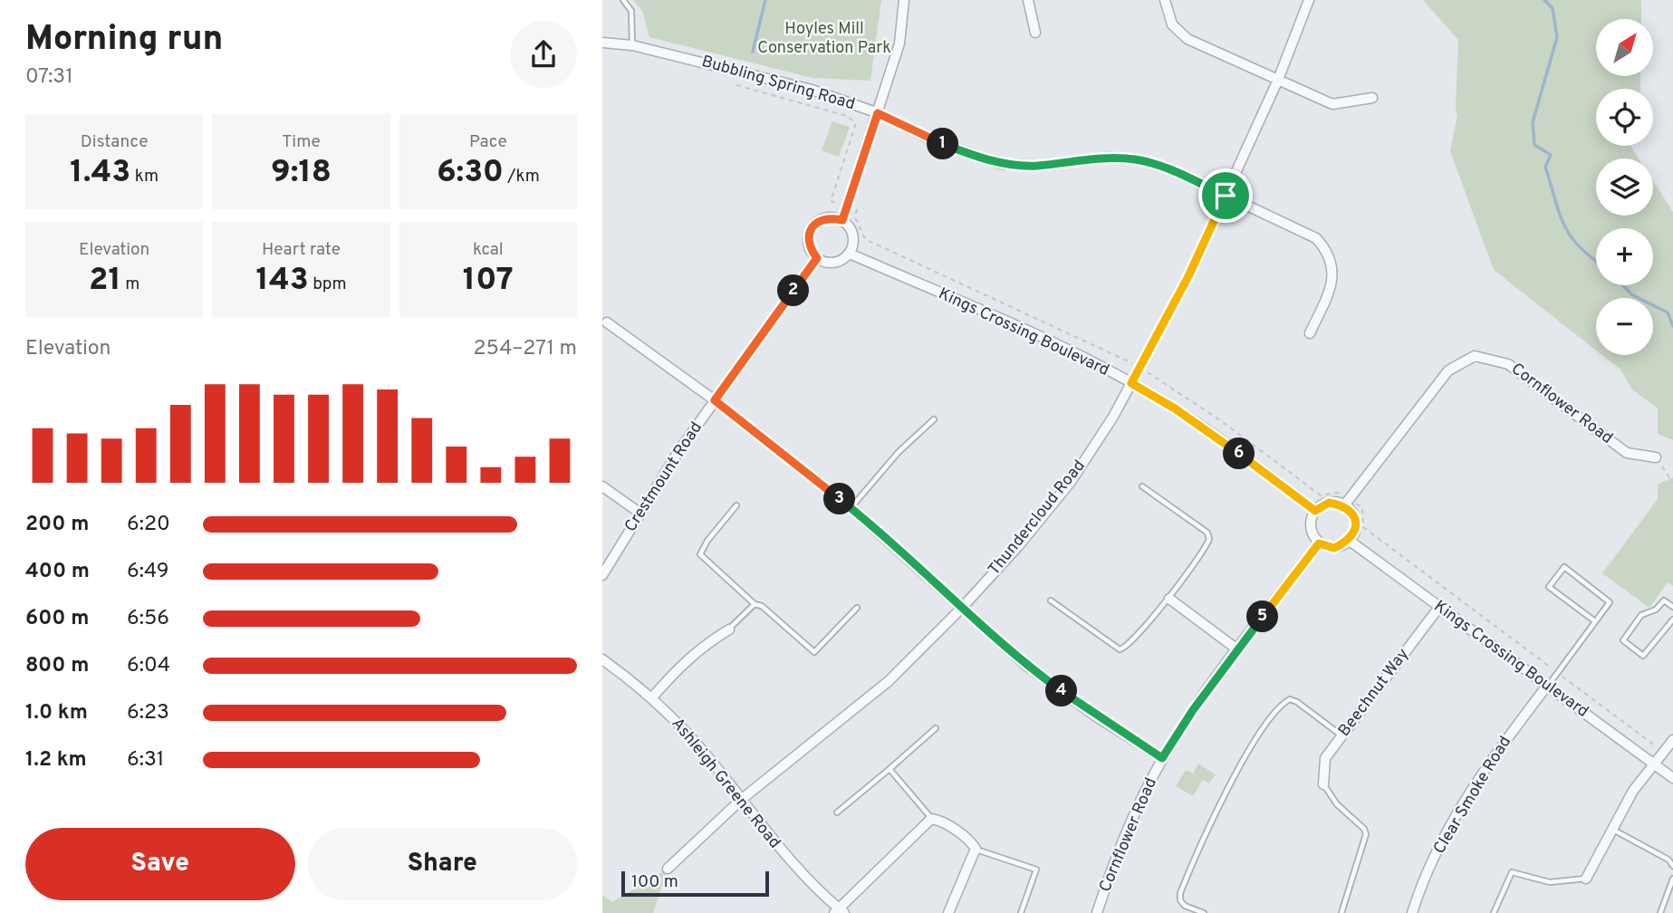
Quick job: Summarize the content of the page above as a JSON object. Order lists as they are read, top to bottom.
{
  "streets": {
    "street": [
      "Bubbling Spring Road",
      "Kings Crossing Boulevard",
      "Cornflower Road",
      "Crestmount Road",
      "Thundercloud Road",
      "Beechnut Way",
      "Ashleigh Greene Road",
      "Clear Smoke Road"
    ]
  },
  "crossings": [
    ["Bubbling Spring Road", "Thundercloud Road"],
    ["Kings Crossing Boulevard", "Cornflower Road"],
    ["Kings Crossing Boulevard", "Crestmount Road"],
    ["Kings Crossing Boulevard", "Thundercloud Road"],
    ["Kings Crossing Boulevard", "Beechnut Way"],
    ["Kings Crossing Boulevard", "Clear Smoke Road"],
    ["Thundercloud Road", "Ashleigh Greene Road"]
  ],
  "parks": ["Hoyles Mill Conservation Park"],
  "scale_bar": "100 m",
  "north": "top right",
  "page": {
    "heading": ["Morning run", "07:31"],
    "map_buttons": ["+", "−"],
    "stats": [
      ["Distance", "1.43 km"],
      ["Time", "9:18"],
      ["Pace", "6:30 /km"],
      ["Elevation", "21 m"],
      ["Heart rate", "143 bpm"],
      ["kcal", "107"]
    ],
    "pins": [
      "1",
      "2",
      "6",
      "3",
      "5",
      "4"
    ],
    "chart": ["Elevation", "254–271 m"],
    "list": [
      {
        "name": "200 m",
        "note": "6:20"
      },
      {
        "name": "400 m",
        "note": "6:49"
      },
      {
        "name": "600 m",
        "note": "6:56"
      },
      {
        "name": "800 m",
        "note": "6:04"
      },
      {
        "name": "1.0 km",
        "note": "6:23"
      },
      {
        "name": "1.2 km",
        "note": "6:31"
      }
    ],
    "buttons": ["Save", "Share"],
    "scale": "100 m"
  }
}
